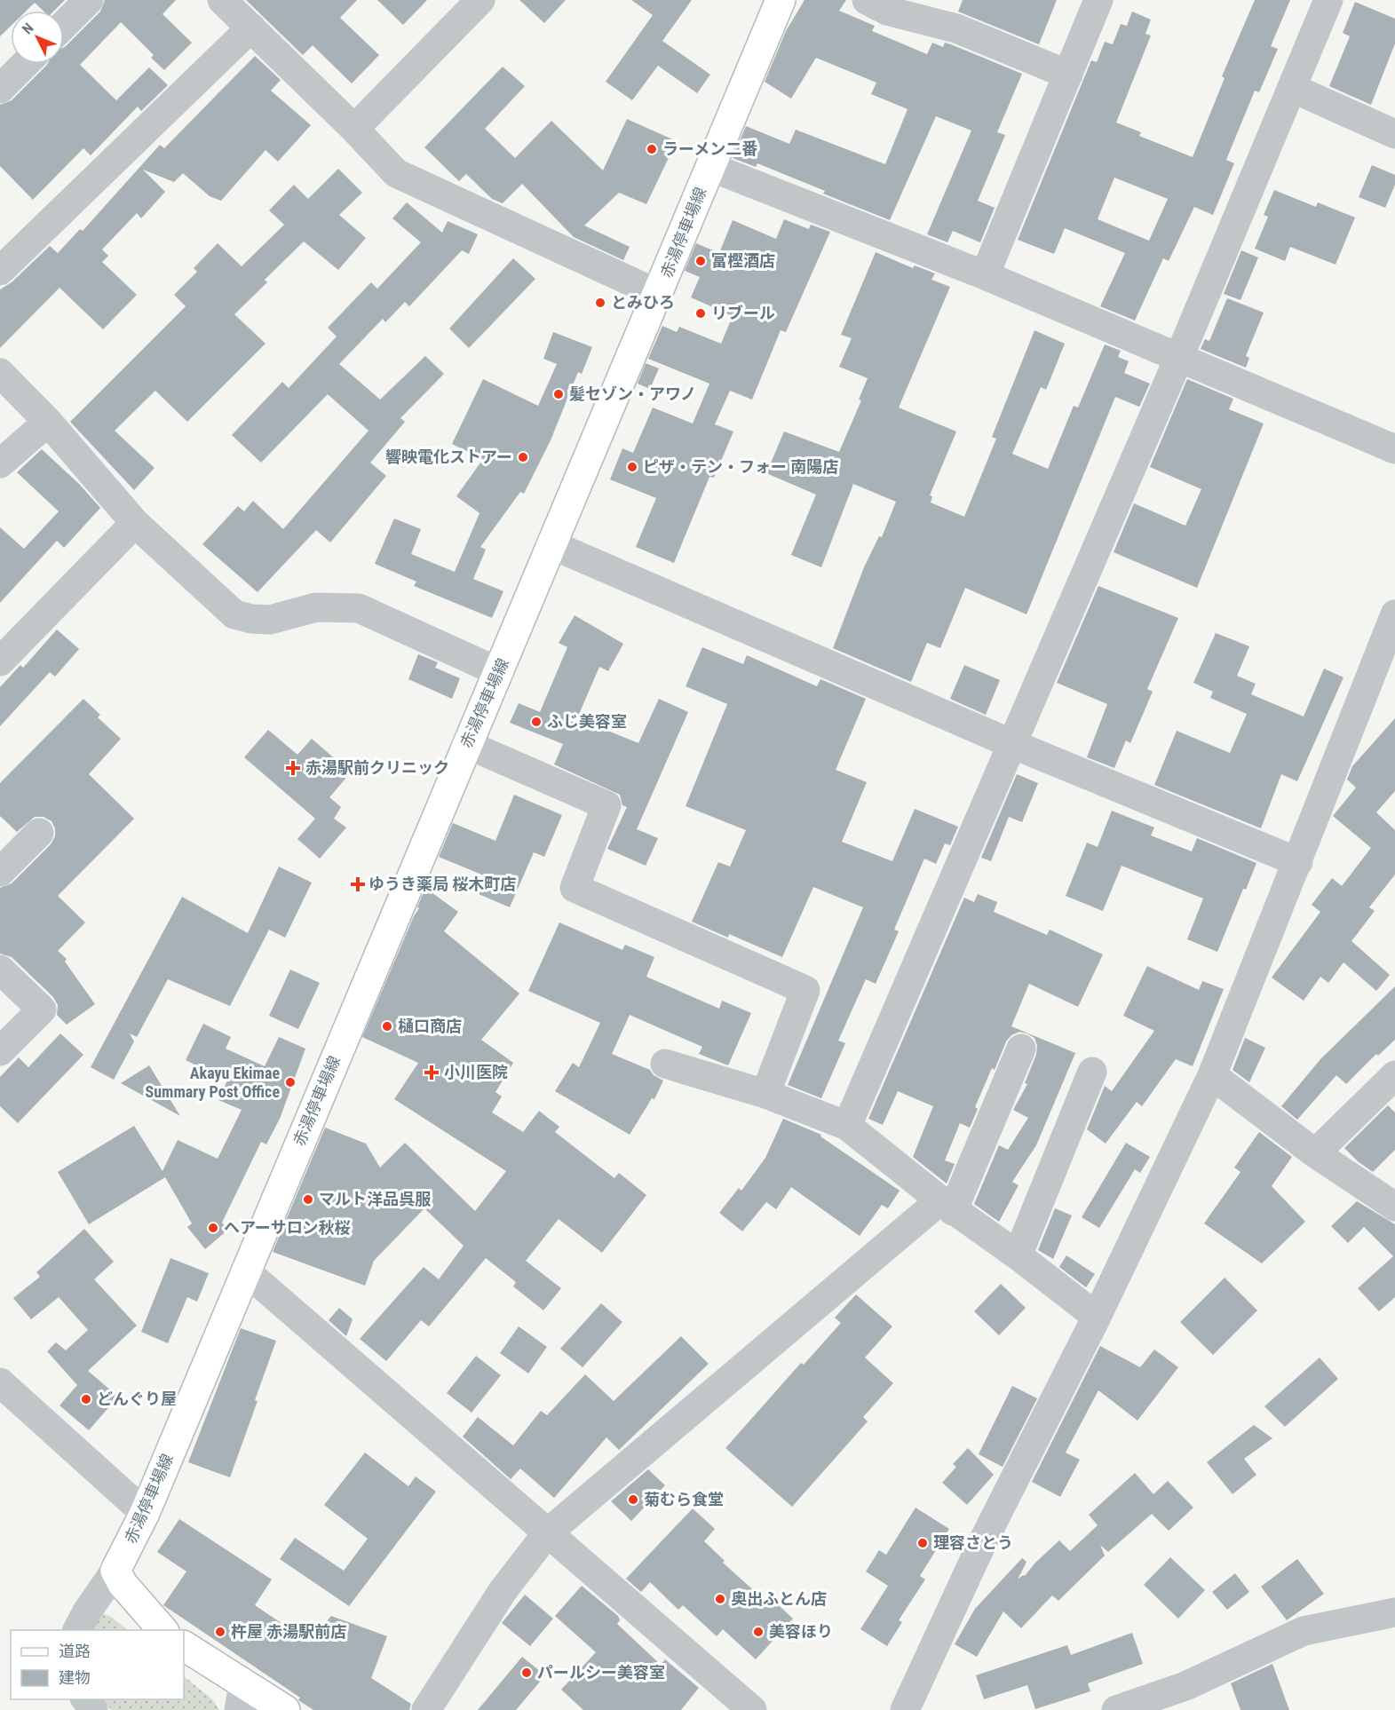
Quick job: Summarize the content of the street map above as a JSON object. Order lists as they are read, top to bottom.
{
  "streets": {
    "main road": ["赤湯停車場線"]
  },
  "places": {
    "other": [
      "ラーメン二番",
      "富樫酒店",
      "とみひろ",
      "リブール",
      "髪セゾン・アワノ",
      "響映電化ストアー",
      "ピザ・テン・フォー 南陽店",
      "ふじ美容室",
      "樋口商店",
      "Akayu Ekimae Summary Post Office",
      "マルト洋品呉服",
      "ヘアーサロン秋桜",
      "どんぐり屋",
      "菊むら食堂",
      "理容さとう",
      "奥出ふとん店",
      "杵屋 赤湯駅前店",
      "美容ほり",
      "パールシー美容室"
    ],
    "health": ["赤湯駅前クリニック", "ゆうき薬局 桜木町店", "小川医院"]
  },
  "legend": ["道路", "建物"],
  "north": "top left"
}
